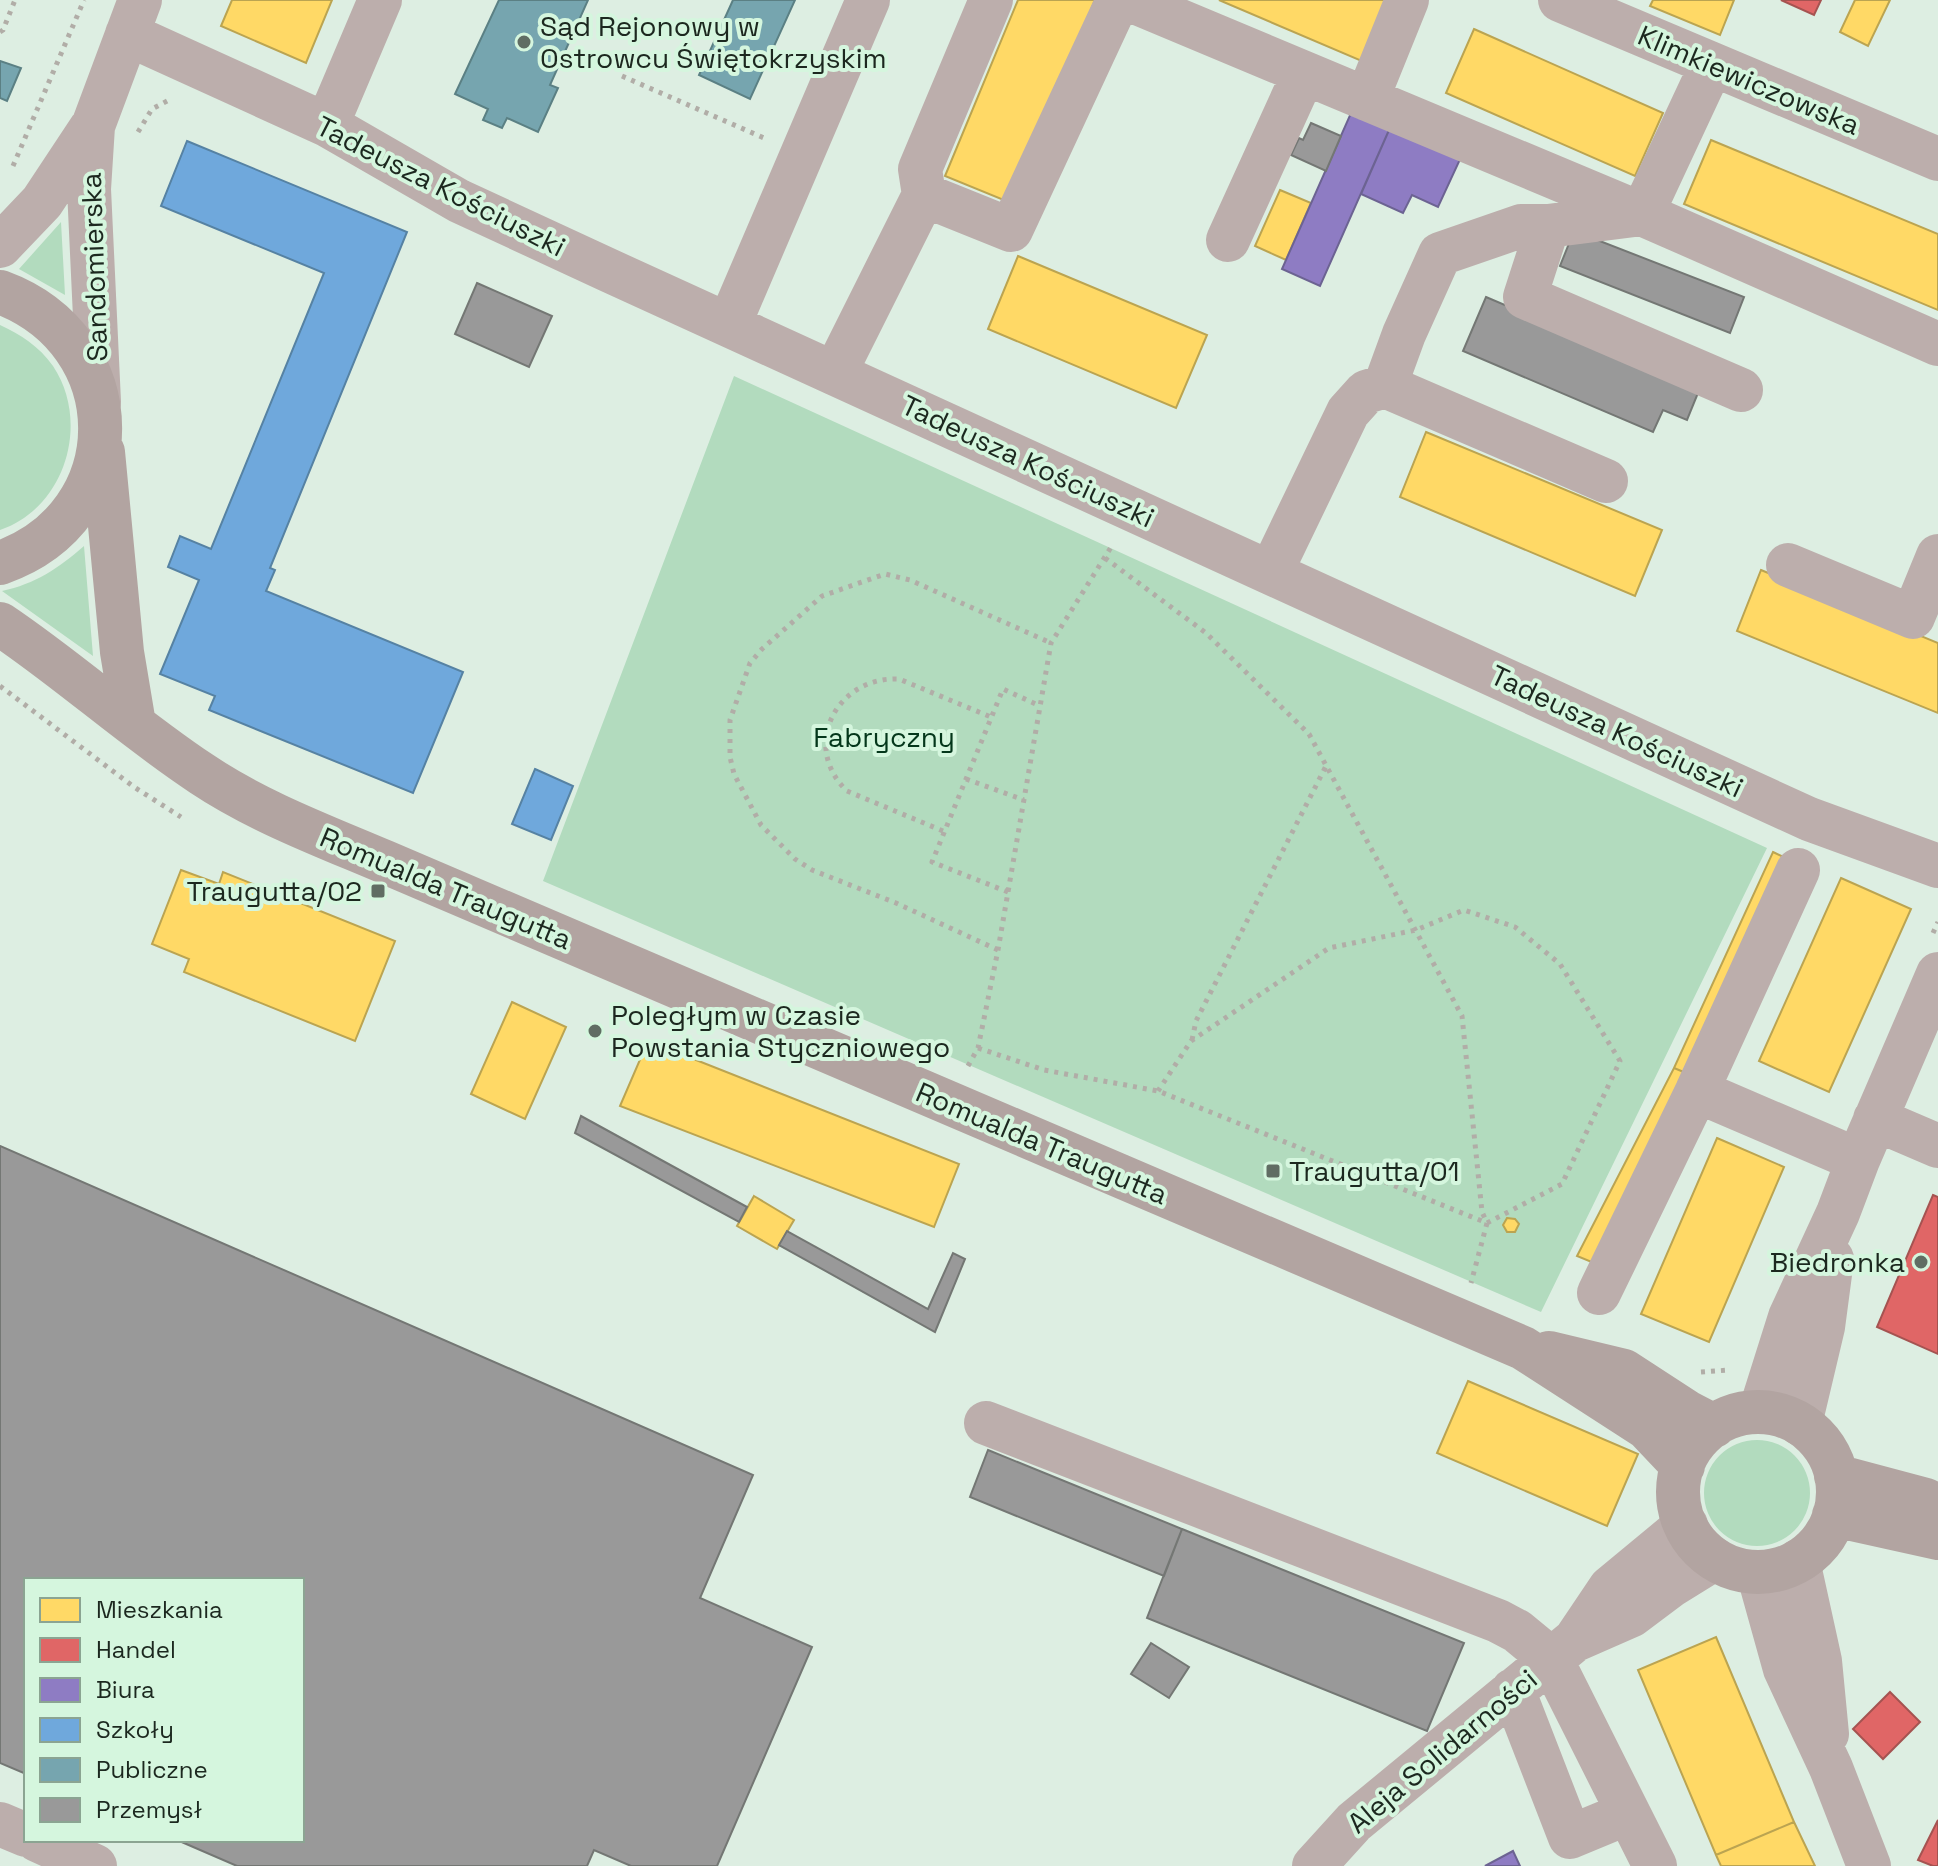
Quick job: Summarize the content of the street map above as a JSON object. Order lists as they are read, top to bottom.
{
  "streets": {
    "main road": ["Romualda Traugutta"],
    "street": [
      "Klimkiewiczowska",
      "Tadeusza Kościuszki",
      "Sandomierska",
      "Aleja Solidarności"
    ]
  },
  "crossings": [
    ["Tadeusza Kościuszki", "Sandomierska"],
    ["Romualda Traugutta", "Aleja Solidarności"]
  ],
  "parks": ["Fabryczny"],
  "places": {
    "other": ["Sąd Rejonowy w Ostrowcu Świętokrzyskim", "Poległym w Czasie Powstania Styczniowego", "Biedronka"],
    "transit": ["Traugutta/02", "Traugutta/01"]
  },
  "legend": [
    "Mieszkania",
    "Handel",
    "Biura",
    "Szkoły",
    "Publiczne",
    "Przemysł"
  ]
}
